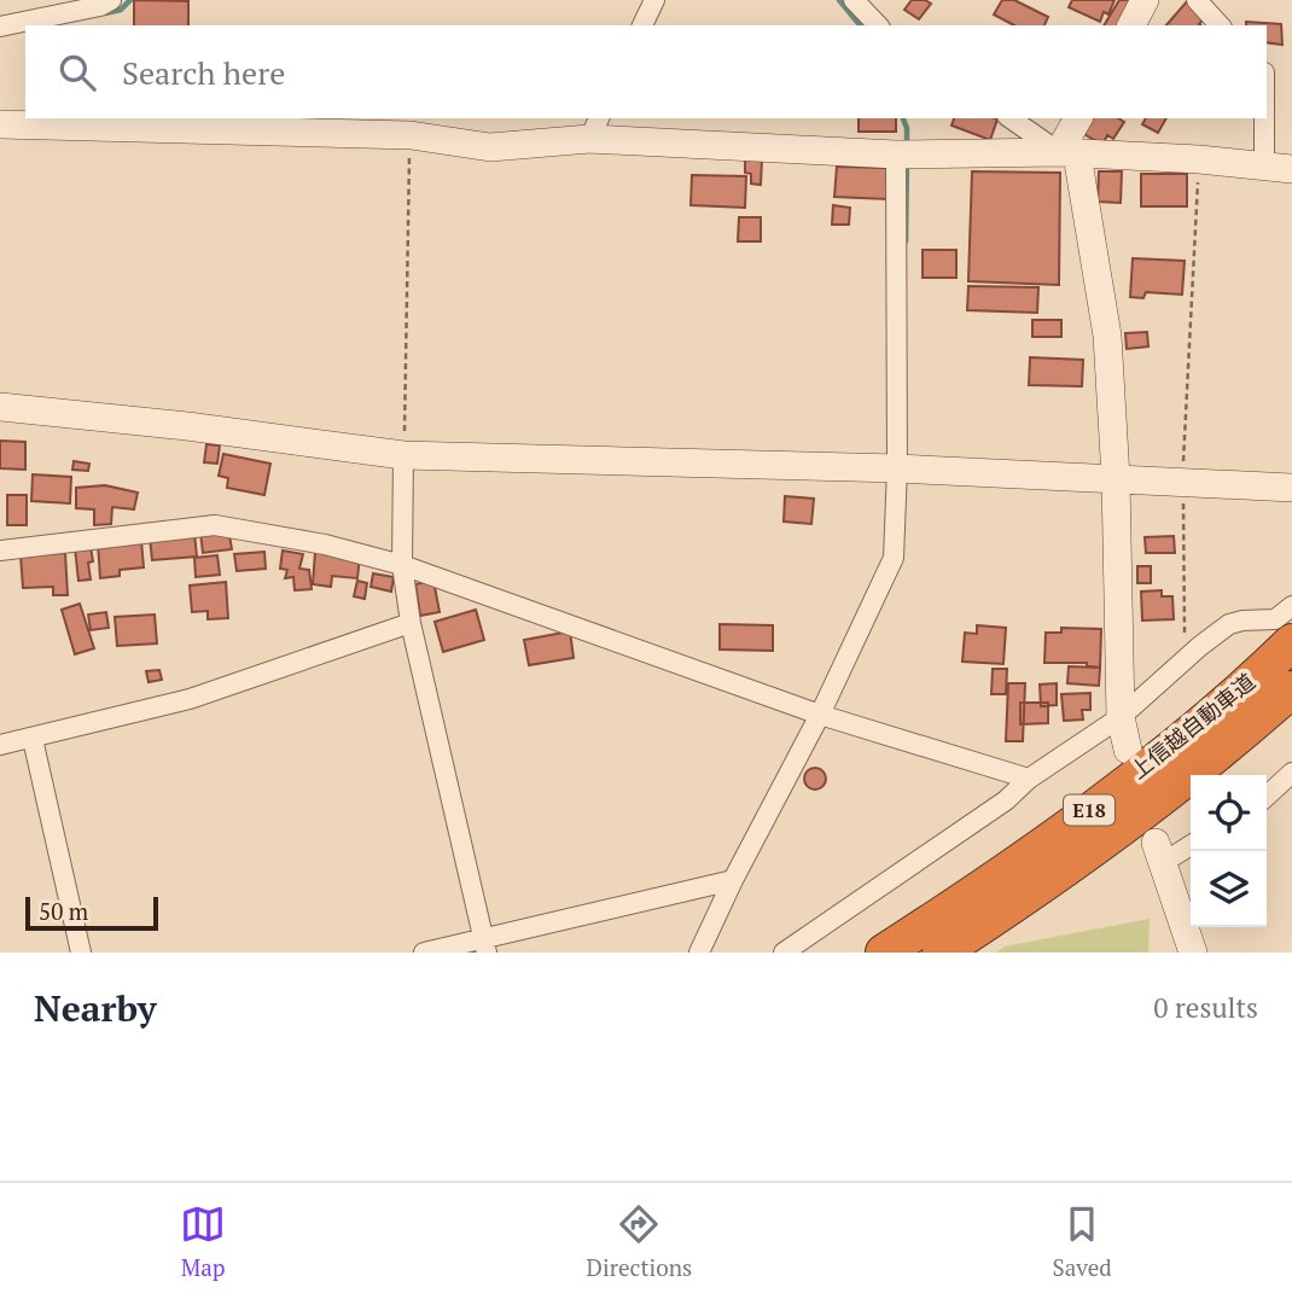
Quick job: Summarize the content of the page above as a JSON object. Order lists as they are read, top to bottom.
{
  "streets": {
    "highway": ["上信越自動車道", "E18"]
  },
  "scale_bar": "50 m",
  "page": {
    "search": "Search here",
    "scale": "50 m",
    "heading": ["Nearby", "0 results"],
    "nav": ["Map", "Directions", "Saved"]
  }
}
